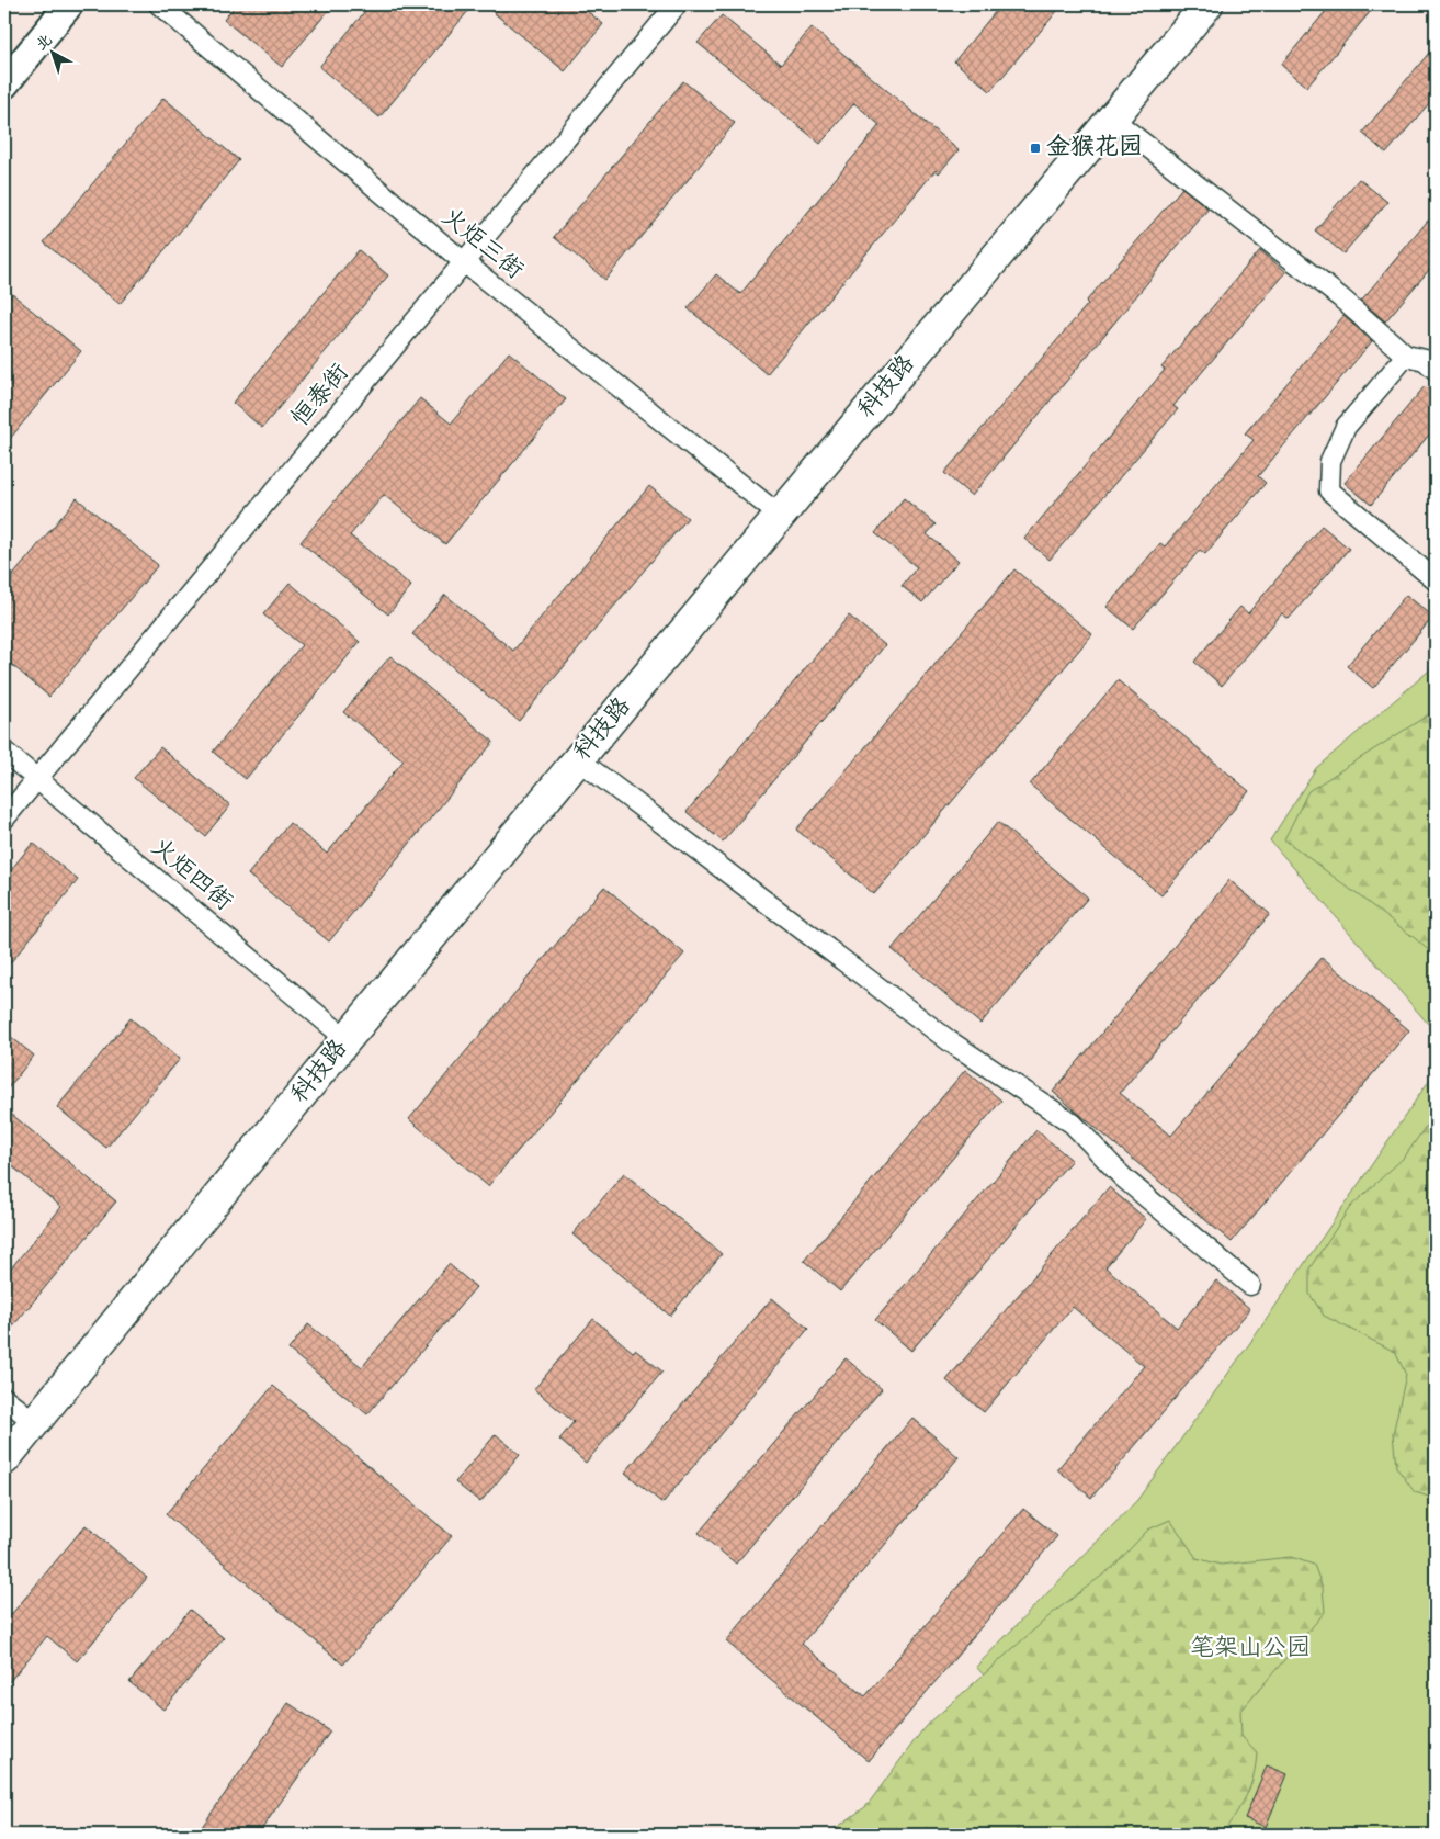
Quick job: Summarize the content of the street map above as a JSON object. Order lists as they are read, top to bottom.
{
  "streets": {
    "main road": ["科技路"],
    "street": ["火炬三街", "恒泰街", "火炬四街"]
  },
  "crossings": [
    ["火炬三街", "科技路"],
    ["火炬三街", "恒泰街"],
    ["科技路", "火炬四街"],
    ["恒泰街", "火炬四街"]
  ],
  "parks": ["笔架山公园"],
  "places": {
    "transit": ["金猴花园"]
  },
  "north": "top left"
}
